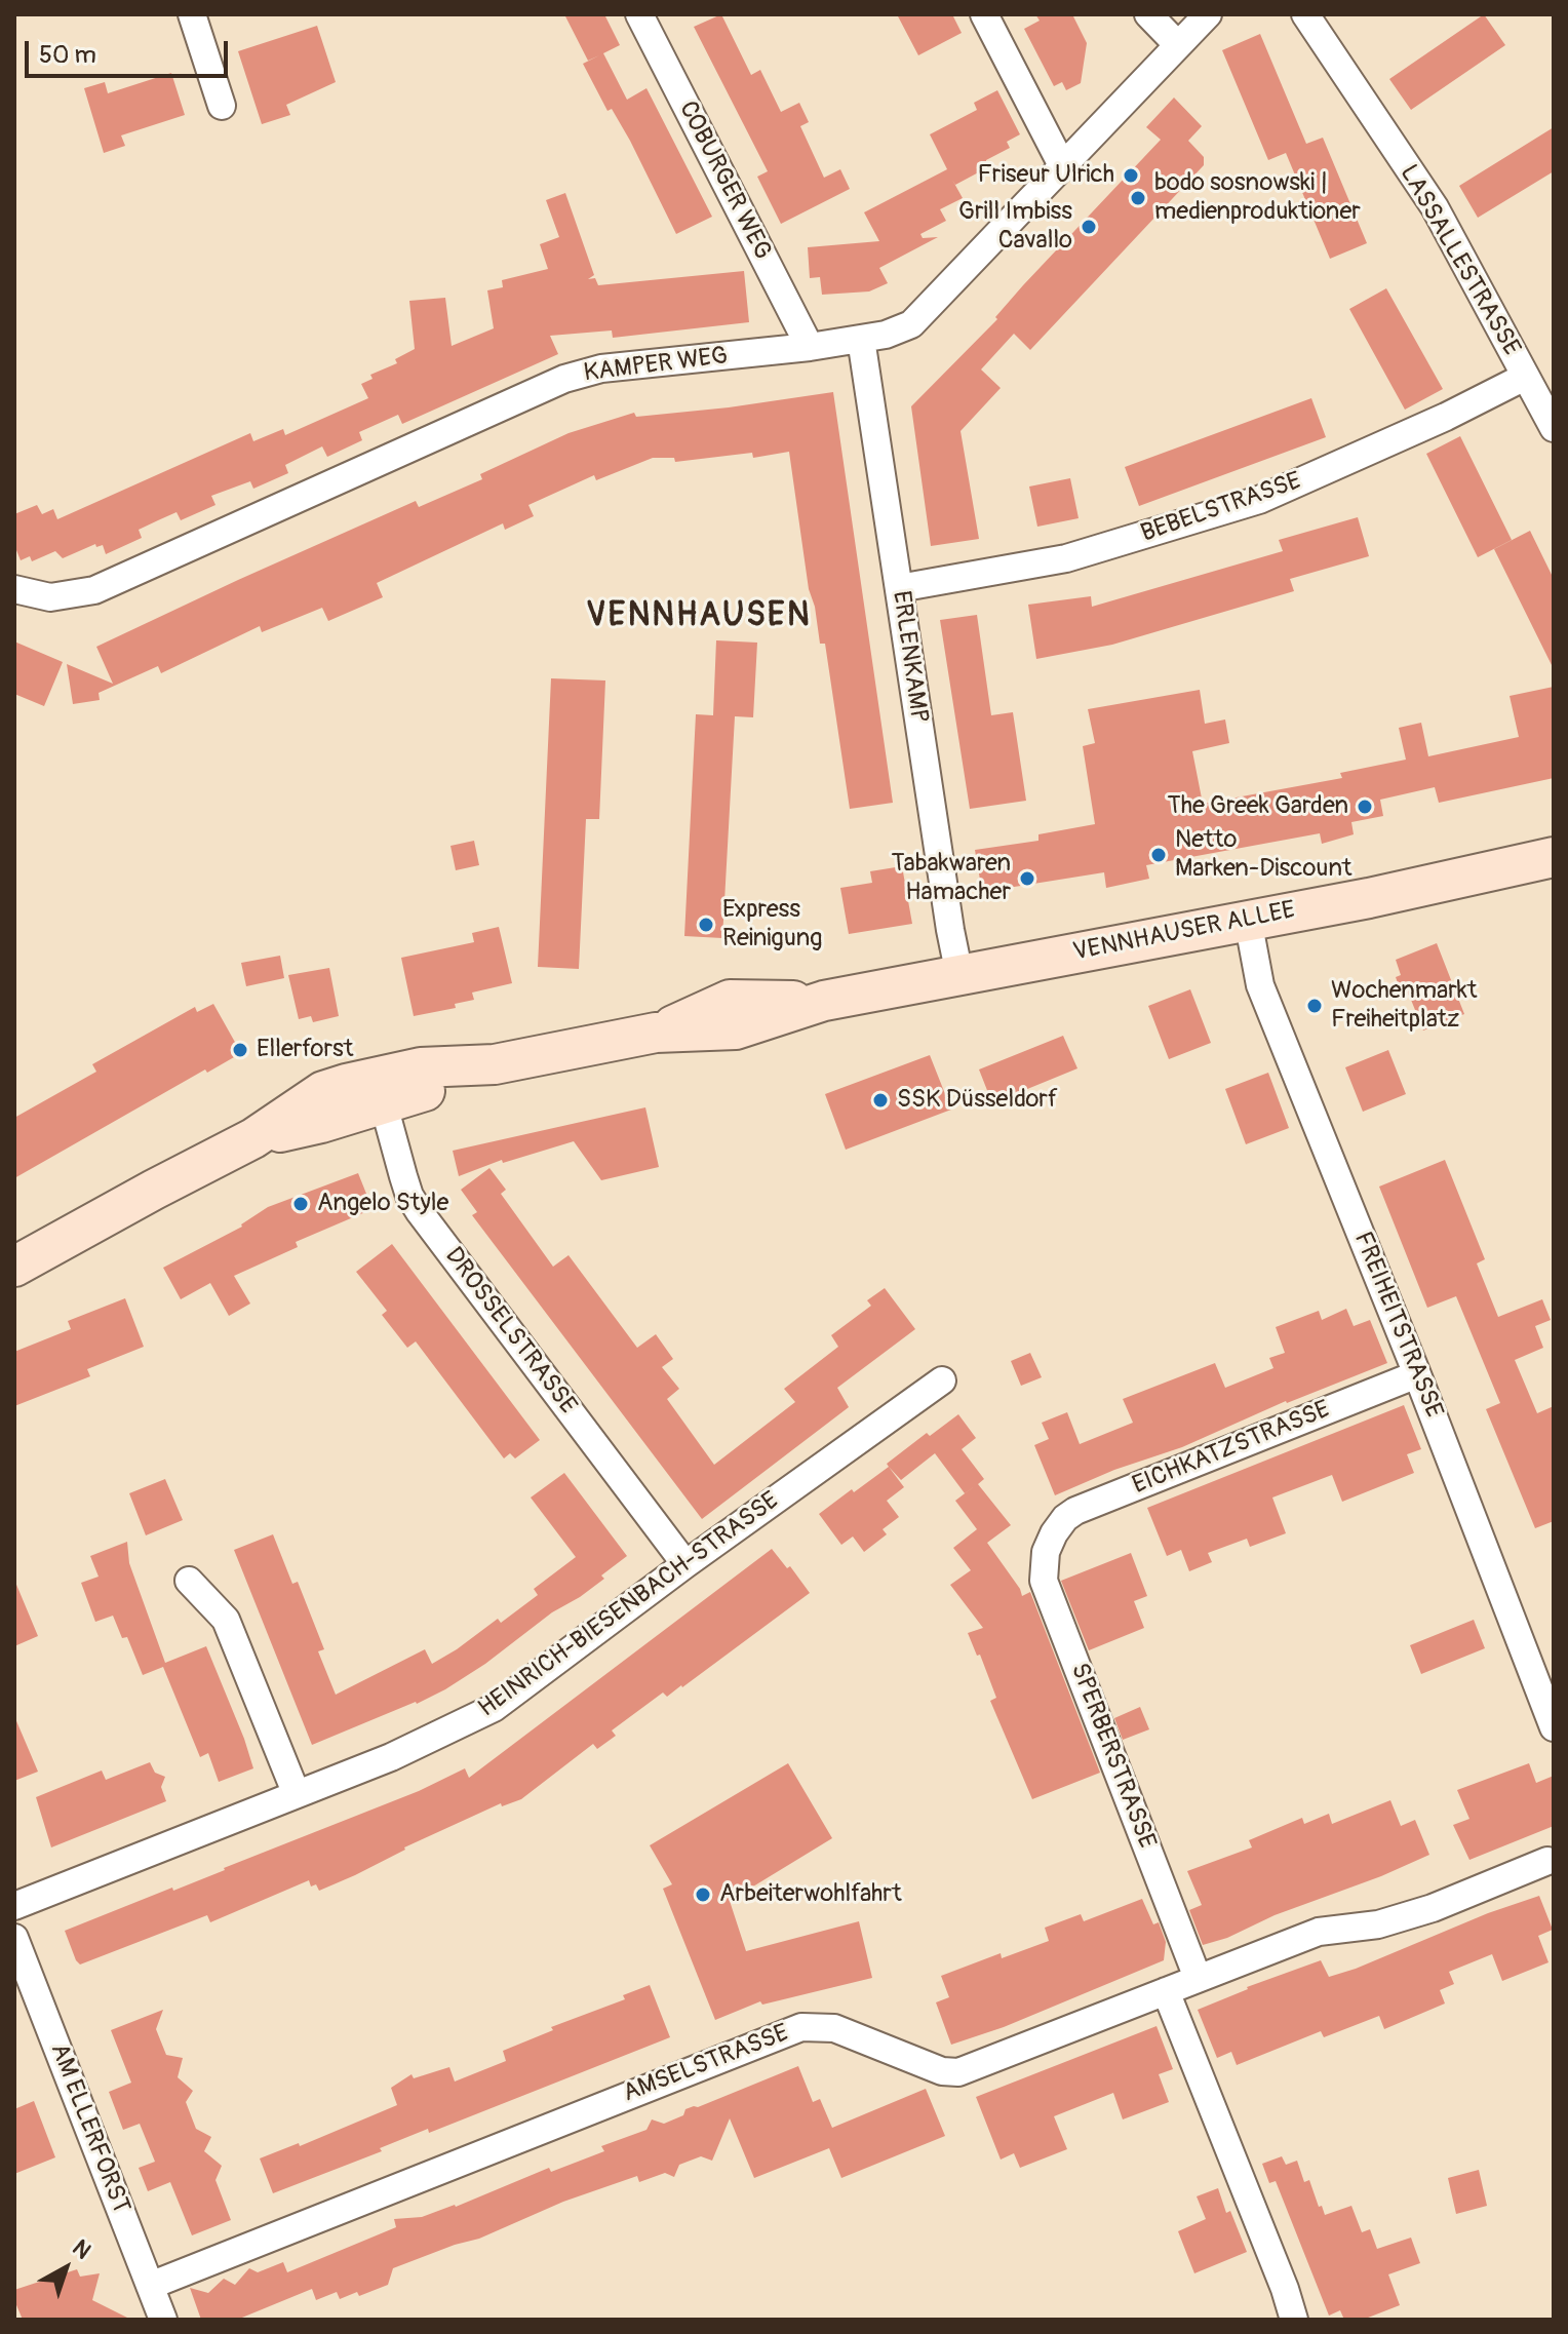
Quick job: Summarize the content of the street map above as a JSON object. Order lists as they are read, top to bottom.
{
  "streets": {
    "main road": ["VENNHAUSER ALLEE"],
    "street": [
      "COBURGER WEG",
      "LASSALLESTRASSE",
      "KAMPER WEG",
      "BEBELSTRASSE",
      "ERLENKAMP",
      "FREIHEITSTRASSE",
      "DROSSELSTRASSE",
      "EICHKATZSTRASSE",
      "HEINRICH-BIESENBACH-STRASSE",
      "SPERBERSTRASSE",
      "AMSELSTRASSE",
      "AM ELLERFORST"
    ]
  },
  "crossings": [
    ["COBURGER WEG", "KAMPER WEG"],
    ["LASSALLESTRASSE", "BEBELSTRASSE"],
    ["KAMPER WEG", "ERLENKAMP"],
    ["BEBELSTRASSE", "ERLENKAMP"],
    ["ERLENKAMP", "VENNHAUSER ALLEE"],
    ["VENNHAUSER ALLEE", "FREIHEITSTRASSE"],
    ["VENNHAUSER ALLEE", "DROSSELSTRASSE"],
    ["FREIHEITSTRASSE", "EICHKATZSTRASSE"],
    ["DROSSELSTRASSE", "HEINRICH-BIESENBACH-STRASSE"],
    ["EICHKATZSTRASSE", "SPERBERSTRASSE"],
    ["SPERBERSTRASSE", "AMSELSTRASSE"],
    ["AMSELSTRASSE", "AM ELLERFORST"]
  ],
  "districts": ["VENNHAUSEN"],
  "places": [
    "Friseur Ulrich",
    "bodo sosnowski | medienproduktioner",
    "Grill Imbiss Cavallo",
    "The Greek Garden",
    "Netto Marken-Discount",
    "Tabakwaren Hamacher",
    "Express Reinigung",
    "Wochenmarkt Freiheitplatz",
    "Ellerforst",
    "SSK Düsseldorf",
    "Angelo Style",
    "Arbeiterwohlfahrt"
  ],
  "scale_bar": "50 m",
  "north": "top right"
}
